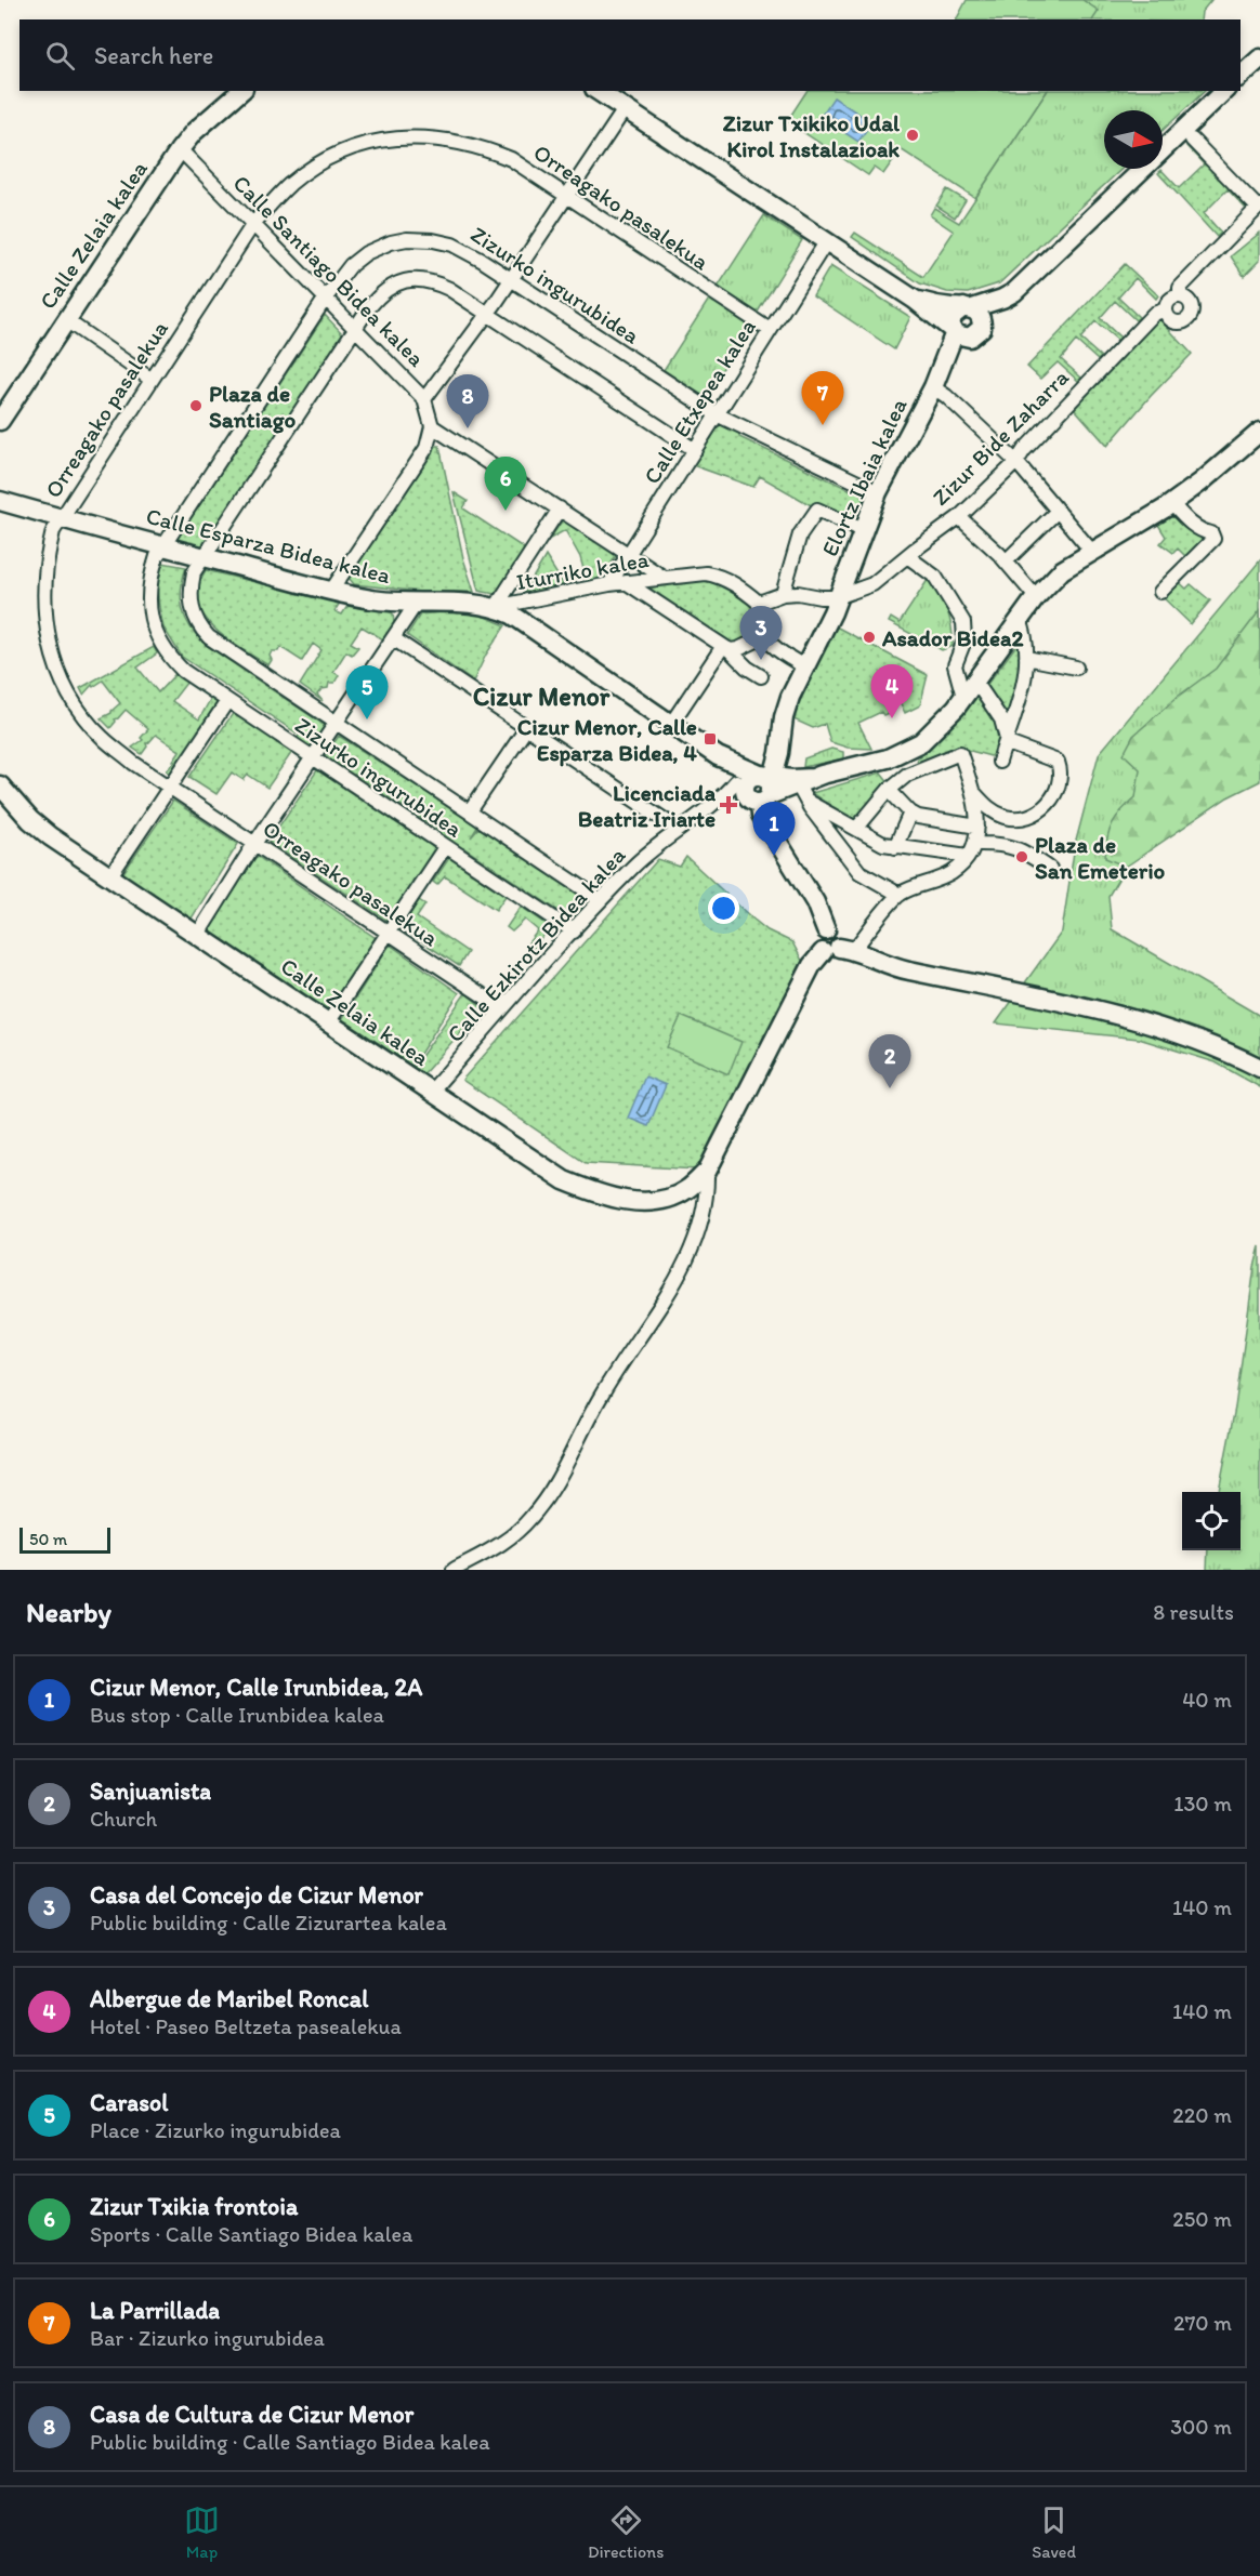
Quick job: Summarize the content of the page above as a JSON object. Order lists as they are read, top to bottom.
{
  "streets": {
    "street": [
      "Orreagako pasalekua",
      "Calle Zelaia kalea",
      "Calle Santiago Bidea kalea",
      "Zizurko ingurubidea",
      "Calle Etxepea kalea",
      "Zizur Bide Zaharra",
      "Elortz Ibaia kalea",
      "Calle Esparza Bidea kalea",
      "Iturriko kalea",
      "Calle Ezkirotz Bidea kalea"
    ]
  },
  "crossings": [
    ["Orreagako pasalekua", "Calle Santiago Bidea kalea"],
    ["Orreagako pasalekua", "Calle Etxepea kalea"],
    ["Orreagako pasalekua", "Calle Esparza Bidea kalea"],
    ["Calle Zelaia kalea", "Calle Santiago Bidea kalea"],
    ["Calle Zelaia kalea", "Calle Ezkirotz Bidea kalea"],
    ["Calle Santiago Bidea kalea", "Zizurko ingurubidea"],
    ["Zizurko ingurubidea", "Calle Etxepea kalea"],
    ["Zizurko ingurubidea", "Elortz Ibaia kalea"],
    ["Zizurko ingurubidea", "Calle Esparza Bidea kalea"],
    ["Zizurko ingurubidea", "Calle Ezkirotz Bidea kalea"],
    ["Calle Etxepea kalea", "Iturriko kalea"],
    ["Zizur Bide Zaharra", "Elortz Ibaia kalea"],
    ["Calle Esparza Bidea kalea", "Iturriko kalea"],
    ["Calle Esparza Bidea kalea", "Calle Ezkirotz Bidea kalea"]
  ],
  "districts": ["Cizur Menor"],
  "places": {
    "other": [
      "Zizur Txikiko Udal Kirol Instalazioak",
      "Plaza de Santiago",
      "Asador Bidea2",
      "Plaza de San Emeterio"
    ],
    "transit": ["Cizur Menor, Calle Esparza Bidea, 4"],
    "health": ["Licenciada Beatriz Iriarte"]
  },
  "scale_bar": "50 m",
  "north": "right",
  "page": {
    "search": "Search here",
    "pins": [
      "7",
      "8",
      "6",
      "3",
      "4",
      "5",
      "1",
      "2"
    ],
    "scale": "50 m",
    "heading": ["Nearby", "8 results"],
    "list": [
      {
        "mark": "1",
        "name": "Cizur Menor, Calle Irunbidea, 2A",
        "note": "Bus stop · Calle Irunbidea kalea",
        "value": "40 m"
      },
      {
        "mark": "2",
        "name": "Sanjuanista",
        "note": "Church",
        "value": "130 m"
      },
      {
        "mark": "3",
        "name": "Casa del Concejo de Cizur Menor",
        "note": "Public building · Calle Zizurartea kalea",
        "value": "140 m"
      },
      {
        "mark": "4",
        "name": "Albergue de Maribel Roncal",
        "note": "Hotel · Paseo Beltzeta pasealekua",
        "value": "140 m"
      },
      {
        "mark": "5",
        "name": "Carasol",
        "note": "Place · Zizurko ingurubidea",
        "value": "220 m"
      },
      {
        "mark": "6",
        "name": "Zizur Txikia frontoia",
        "note": "Sports · Calle Santiago Bidea kalea",
        "value": "250 m"
      },
      {
        "mark": "7",
        "name": "La Parrillada",
        "note": "Bar · Zizurko ingurubidea",
        "value": "270 m"
      },
      {
        "mark": "8",
        "name": "Casa de Cultura de Cizur Menor",
        "note": "Public building · Calle Santiago Bidea kalea",
        "value": "300 m"
      }
    ],
    "nav": ["Map", "Directions", "Saved"]
  }
}
